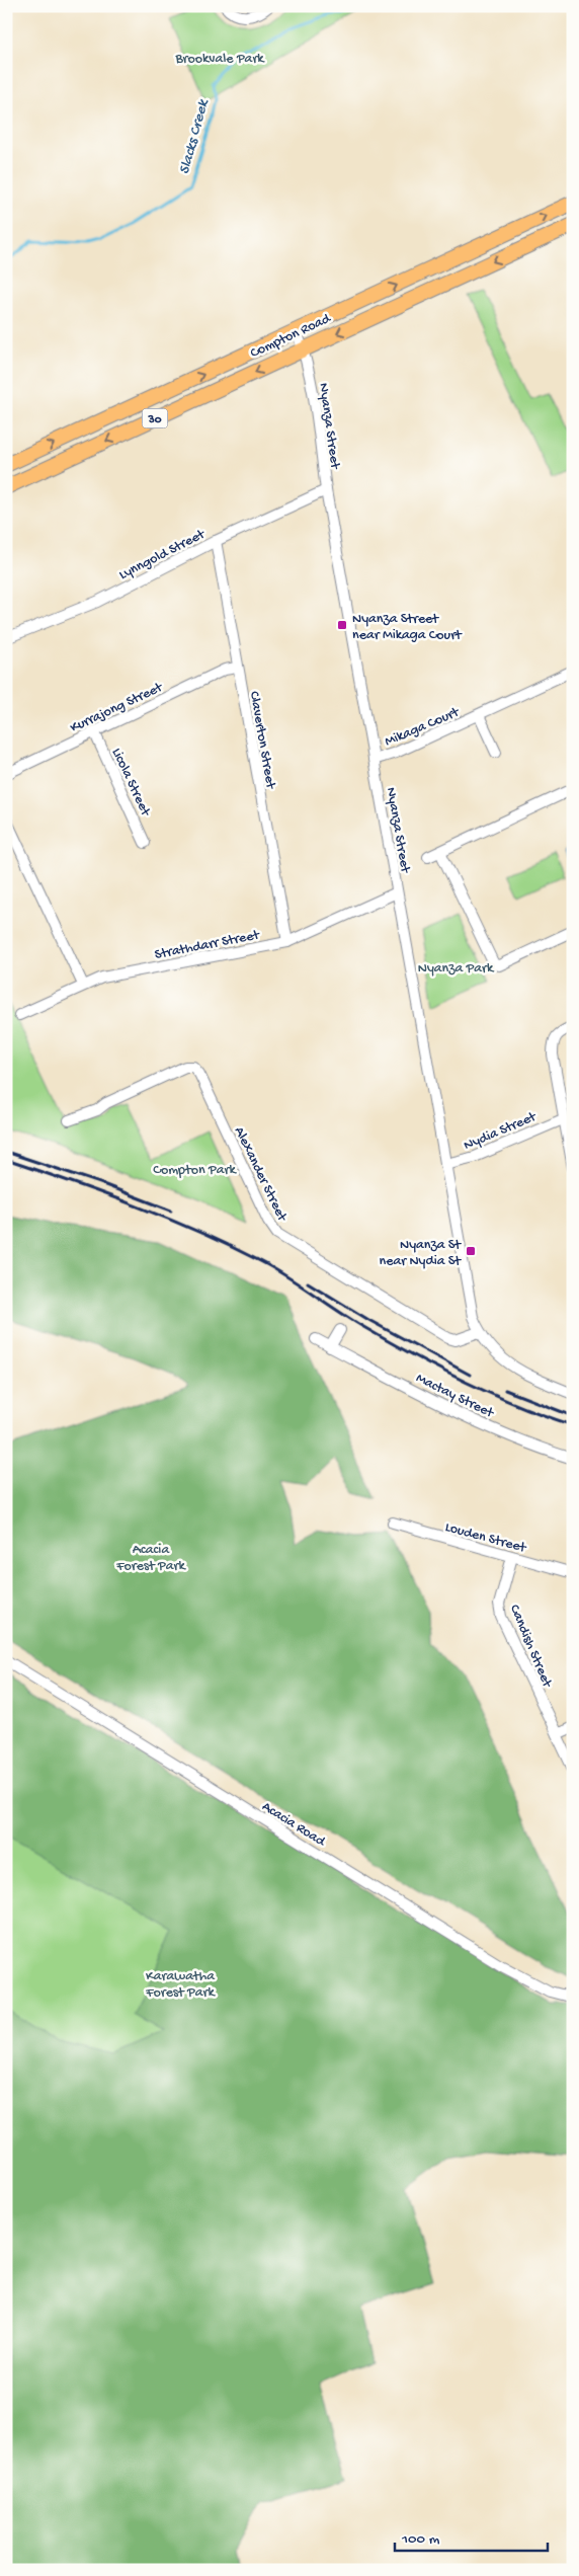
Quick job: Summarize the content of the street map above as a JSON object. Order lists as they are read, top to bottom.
{
  "streets": {
    "main road": ["Compton Road", "30"],
    "street": [
      "Nyanza Street",
      "Lynngold Street",
      "Kurrajong Street",
      "Mikaga Court",
      "Claverton Street",
      "Licola Street",
      "Strathdarr Street",
      "Nydia Street",
      "Alexander Street",
      "Mactay Street",
      "Louden Street",
      "Candish Street",
      "Acacia Road"
    ]
  },
  "crossings": [
    ["Compton Road", "Nyanza Street"],
    ["Nyanza Street", "Lynngold Street"],
    ["Nyanza Street", "Mikaga Court"],
    ["Nyanza Street", "Strathdarr Street"],
    ["Nyanza Street", "Nydia Street"],
    ["Nyanza Street", "Alexander Street"],
    ["Lynngold Street", "Claverton Street"],
    ["Kurrajong Street", "Claverton Street"],
    ["Kurrajong Street", "Licola Street"],
    ["Claverton Street", "Strathdarr Street"],
    ["Louden Street", "Candish Street"]
  ],
  "water": ["Slacks Creek"],
  "parks": [
    "Brookvale Park",
    "Nyanza Park",
    "Compton Park",
    "Acacia Forest Park",
    "Karawatha Forest Park"
  ],
  "places": {
    "transit": ["Nyanza Street near Mikaga Court", "Nyanza St near Nydia St"]
  },
  "scale_bar": "100 m"
}
